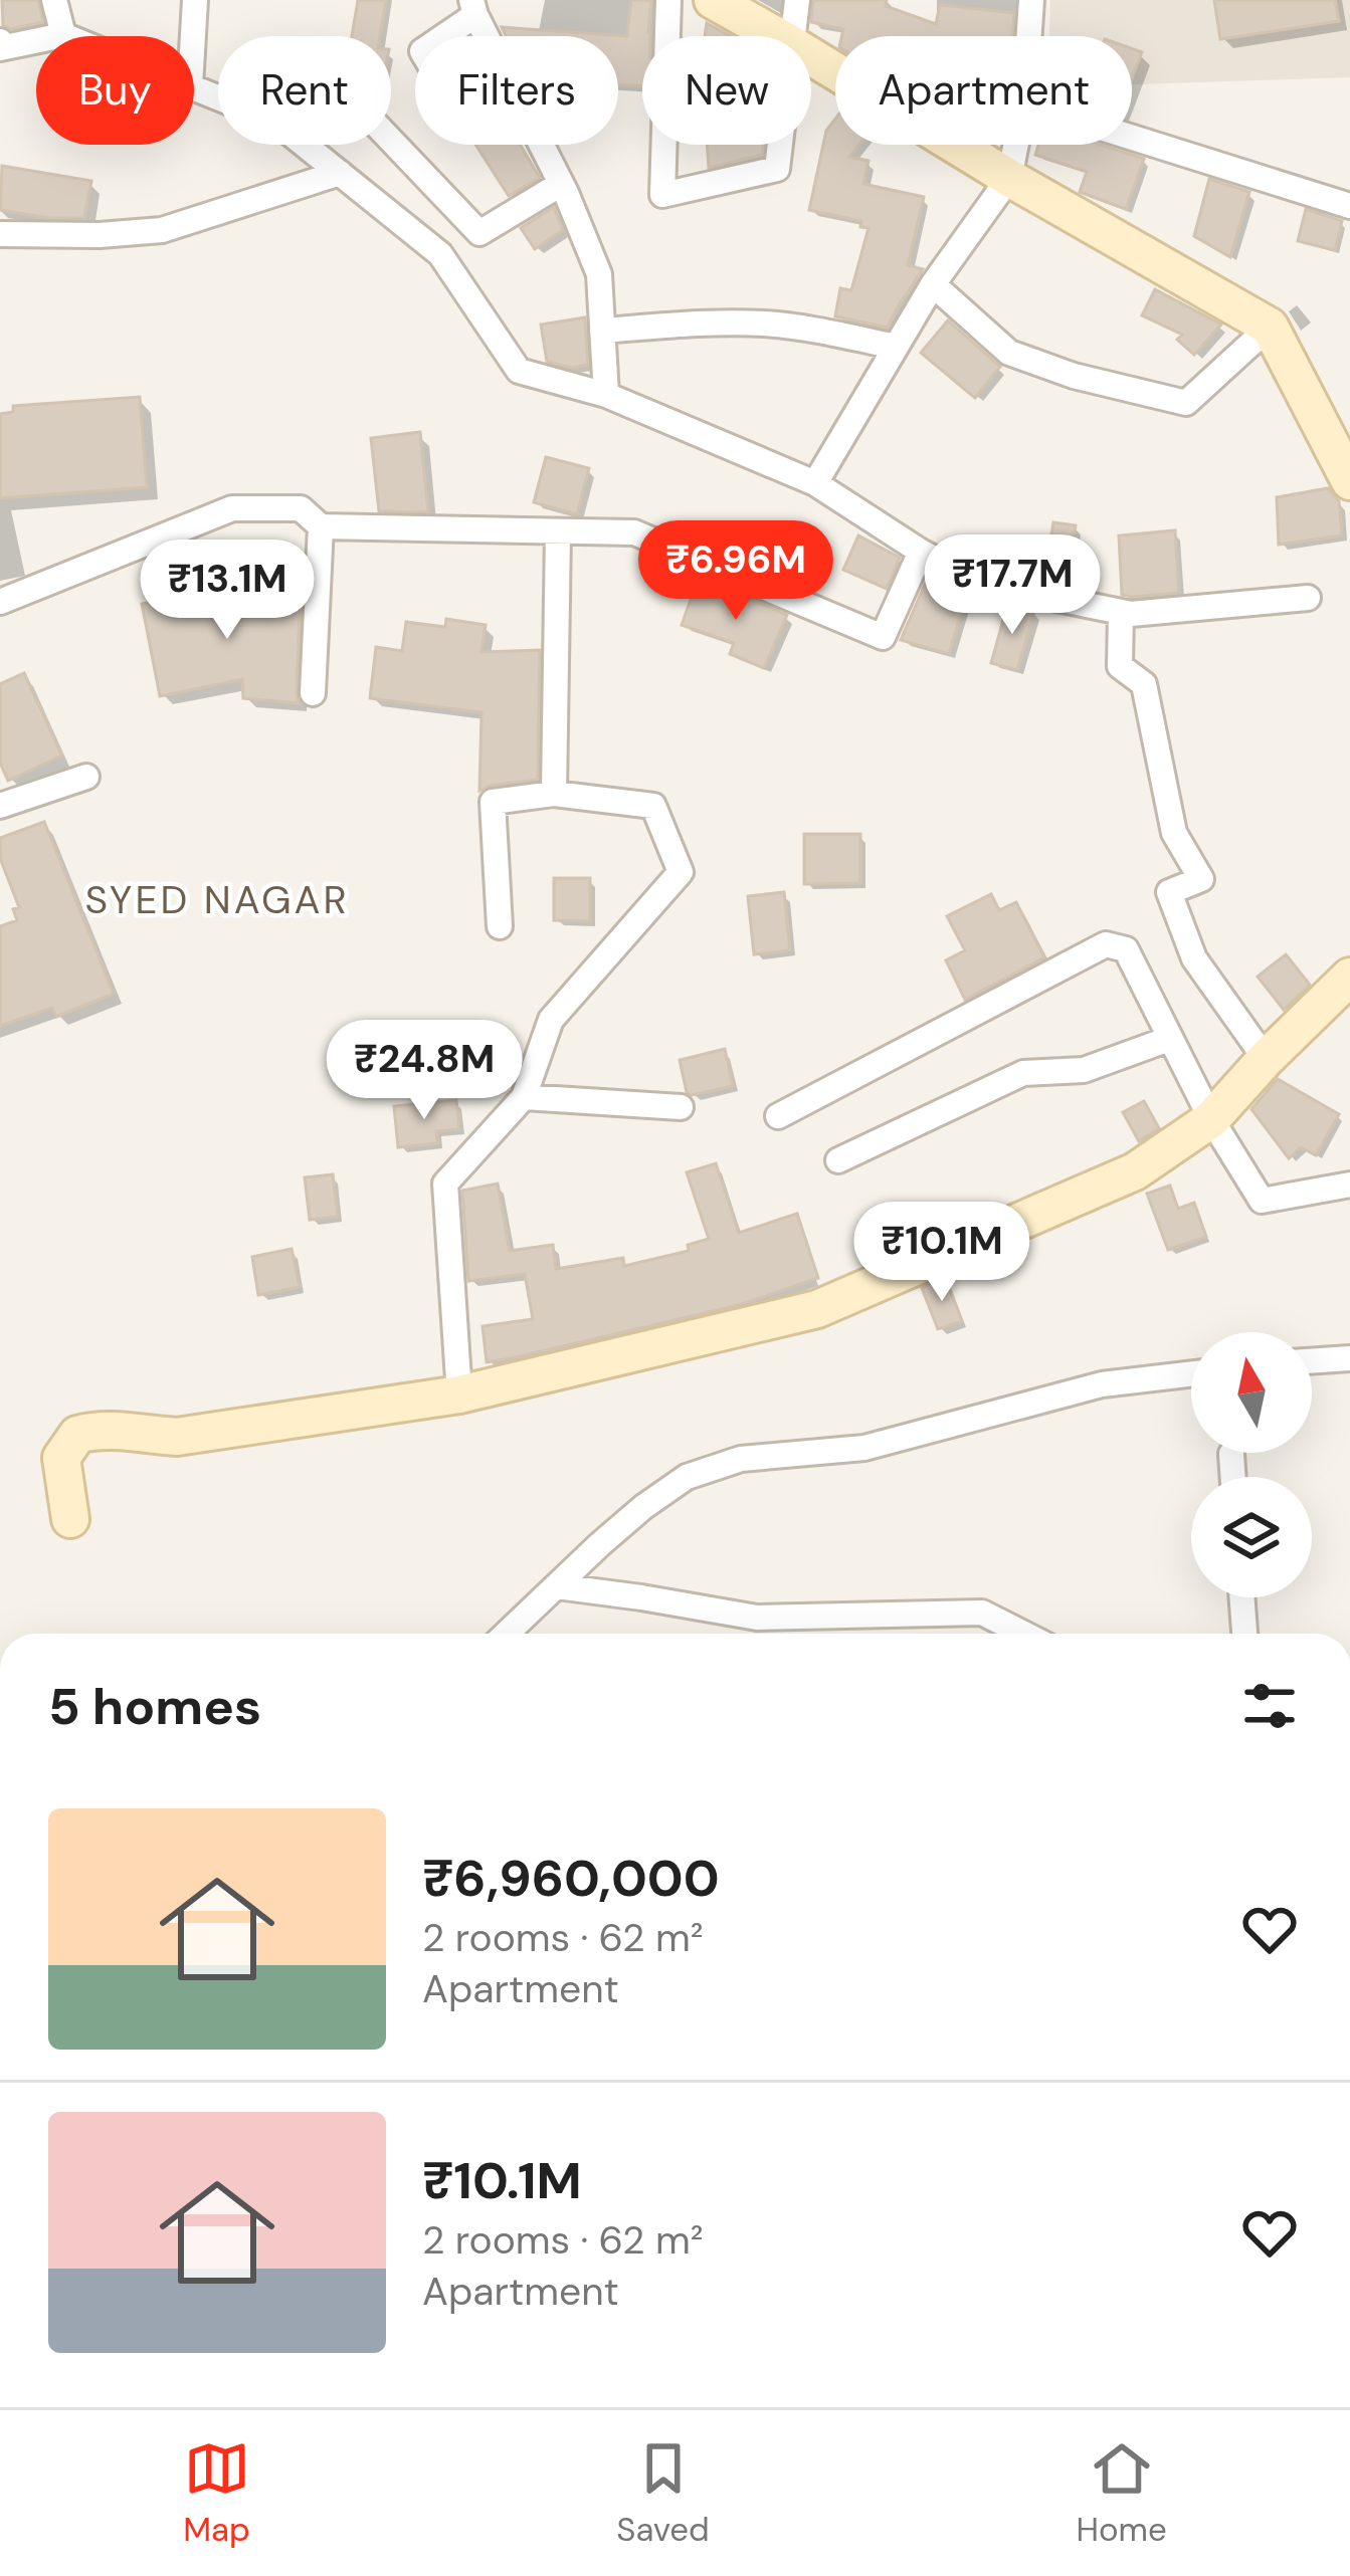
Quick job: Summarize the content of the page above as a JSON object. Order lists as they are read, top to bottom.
{
  "districts": ["SYED NAGAR"],
  "north": "top",
  "page": {
    "chip": [
      "Buy",
      "Rent",
      "Filters",
      "New",
      "Apartment"
    ],
    "price": [
      "₹6.96M",
      "₹17.7M",
      "₹13.1M",
      "₹24.8M",
      "₹10.1M"
    ],
    "heading": "5 homes",
    "list": [
      {
        "name": "₹6,960,000",
        "note": "2 rooms · 62 m² · Apartment"
      },
      {
        "name": "₹10.1M",
        "note": "2 rooms · 62 m² · Apartment"
      }
    ],
    "tabs": ["Map", "Saved", "Home"]
  }
}
